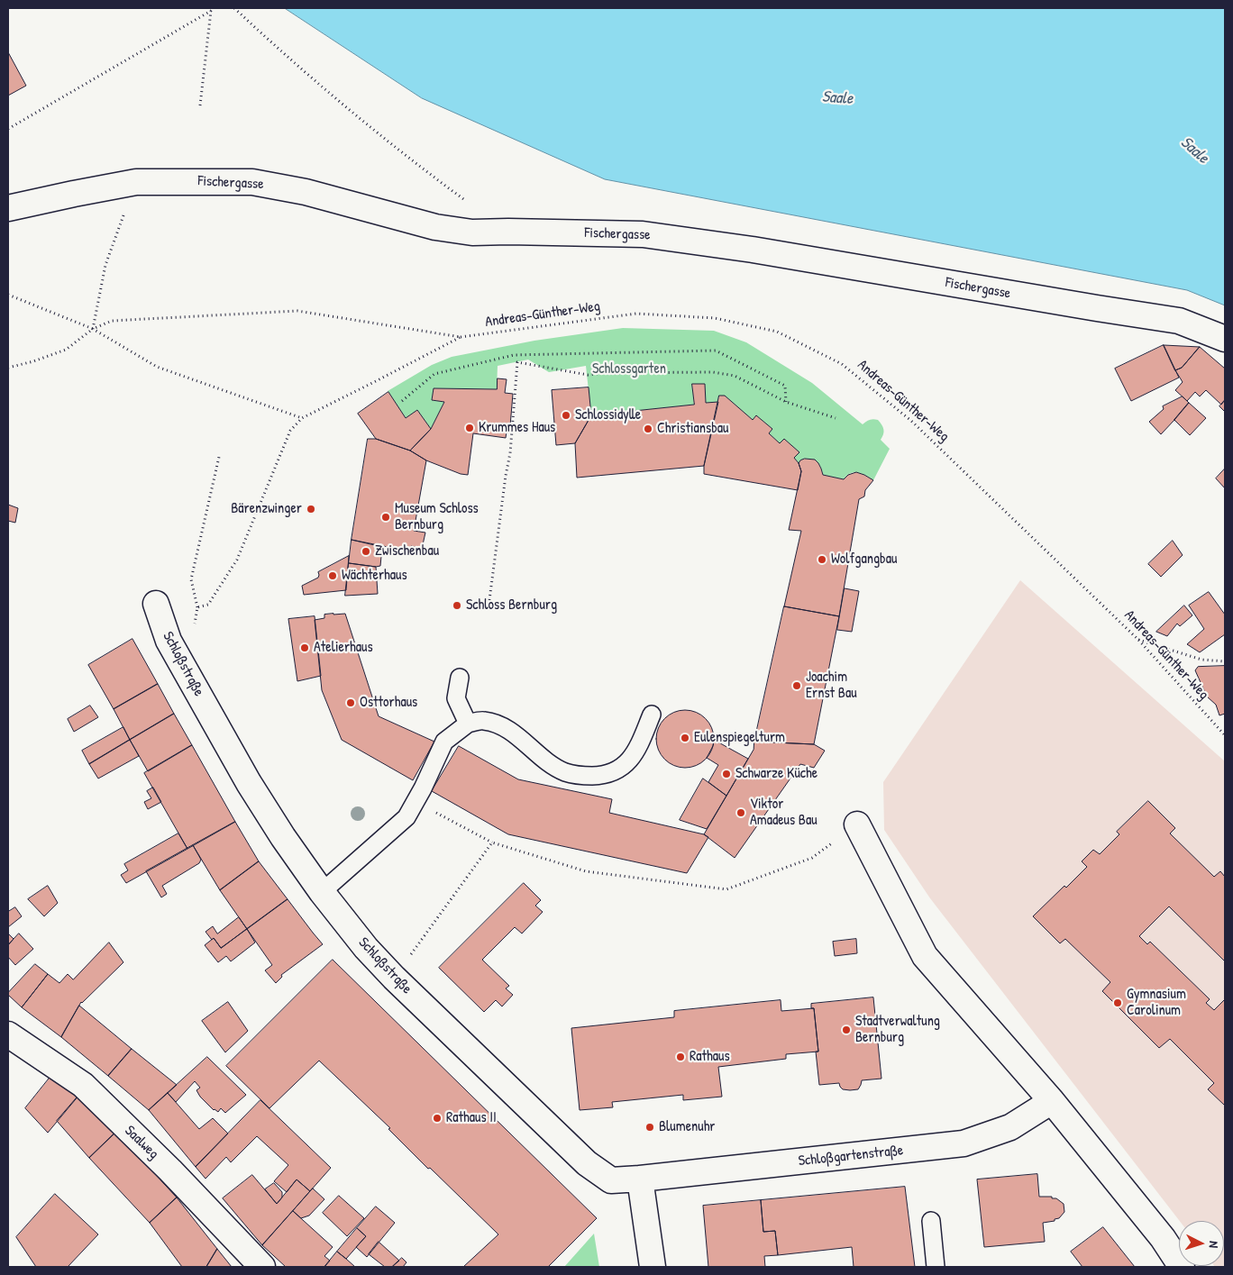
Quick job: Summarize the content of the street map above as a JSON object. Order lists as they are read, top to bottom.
{
  "streets": {
    "street": [
      "Fischergasse",
      "Schloßstraße",
      "Saalweg",
      "Schloßgartenstraße"
    ],
    "path": ["Andreas-Günther-Weg"]
  },
  "crossings": [
    ["Schloßstraße", "Schloßgartenstraße"]
  ],
  "water": ["Saale"],
  "parks": ["Schlossgarten"],
  "places": [
    "Schlossidylle",
    "Krummes Haus",
    "Christiansbau",
    "Bärenzwinger",
    "Museum Schloss Bernburg",
    "Zwischenbau",
    "Wolfgangbau",
    "Wächterhaus",
    "Schloss Bernburg",
    "Atelierhaus",
    "Joachim Ernst Bau",
    "Osttorhaus",
    "Eulenspiegelturm",
    "Schwarze Küche",
    "Viktor Amadeus Bau",
    "Gymnasium Carolinum",
    "Stadtverwaltung Bernburg",
    "Rathaus",
    "Rathaus II",
    "Blumenuhr"
  ],
  "north": "right"
}
